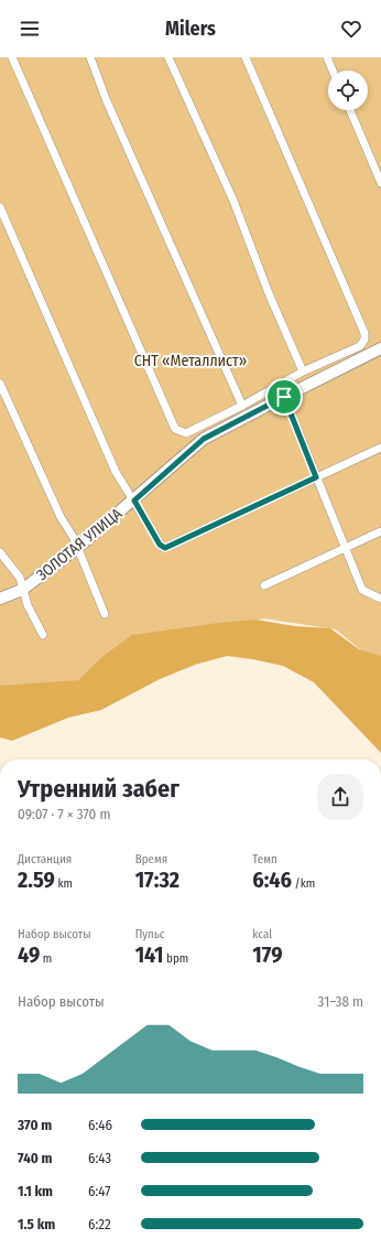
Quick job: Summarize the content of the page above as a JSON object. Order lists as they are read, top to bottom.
{
  "streets": {
    "street": ["ЗОЛОТАЯ УЛИЦА"]
  },
  "parks": ["СНТ «Металлист»"],
  "page": {
    "header": "Milers",
    "heading": ["Утренний забег", "09:07 · 7 × 370 m"],
    "stats": [
      ["Дистанция", "2.59 km"],
      ["Время", "17:32"],
      ["Темп", "6:46 /km"],
      ["Набор высоты", "49 m"],
      ["Пульс", "141 bpm"],
      ["kcal", "179"]
    ],
    "chart": ["Набор высоты", "31–38 m"],
    "list": [
      {
        "name": "370 m",
        "note": "6:46"
      },
      {
        "name": "740 m",
        "note": "6:43"
      },
      {
        "name": "1.1 km",
        "note": "6:47"
      },
      {
        "name": "1.5 km",
        "note": "6:22"
      }
    ]
  }
}
